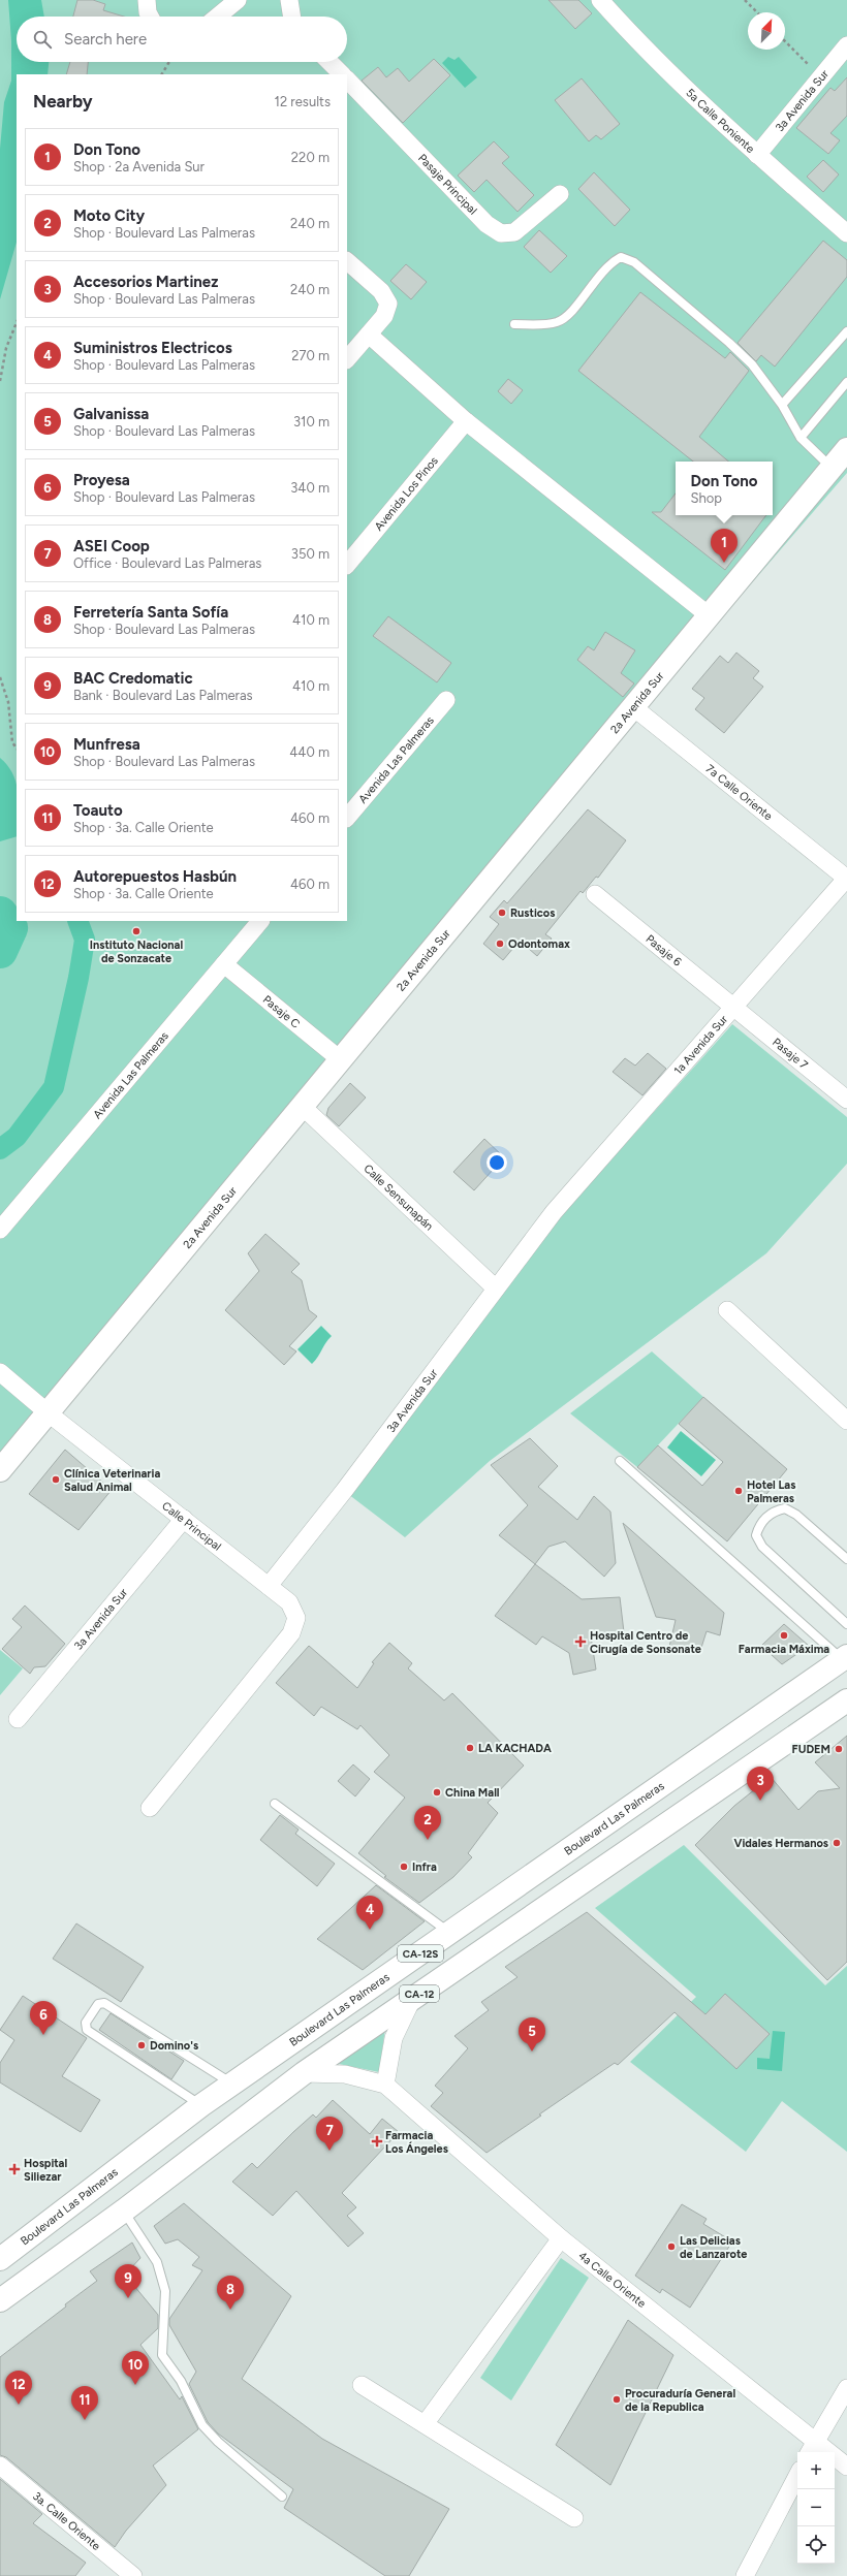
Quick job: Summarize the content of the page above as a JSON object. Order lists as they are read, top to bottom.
{
  "streets": {
    "main road": [
      "2a Avenida Sur",
      "Boulevard Las Palmeras",
      "CA-12S",
      "CA-12"
    ],
    "street": [
      "3a Avenida Sur",
      "5a Calle Poniente",
      "Pasaje Principal",
      "Avenida Los Pinos",
      "Avenida Las Palmeras",
      "7a Calle Oriente",
      "Pasaje 6",
      "Pasaje C",
      "1a Avenida Sur",
      "Pasaje 7",
      "Calle Sensunapán",
      "Calle Principal",
      "4a Calle Oriente",
      "3a. Calle Oriente"
    ]
  },
  "crossings": [
    ["3a Avenida Sur", "5a Calle Poniente"],
    ["3a Avenida Sur", "1a Avenida Sur"],
    ["3a Avenida Sur", "Calle Sensunapán"],
    ["3a Avenida Sur", "Calle Principal"],
    ["2a Avenida Sur", "7a Calle Oriente"],
    ["2a Avenida Sur", "Pasaje C"],
    ["2a Avenida Sur", "Calle Sensunapán"],
    ["2a Avenida Sur", "Calle Principal"],
    ["Avenida Las Palmeras", "Pasaje C"],
    ["7a Calle Oriente", "1a Avenida Sur"],
    ["Pasaje 6", "1a Avenida Sur"],
    ["Pasaje 6", "Pasaje 7"],
    ["1a Avenida Sur", "Pasaje 7"]
  ],
  "places": {
    "other": [
      "Rusticos",
      "Instituto Nacional de Sonzacate",
      "Odontomax",
      "Clínica Veterinaria Salud Animal",
      "Hotel Las Palmeras",
      "Farmacia Máxima",
      "LA KACHADA",
      "FUDEM",
      "China Mall",
      "Vidales Hermanos",
      "Infra",
      "Domino's",
      "Las Delicias de Lanzarote",
      "Procuraduría General de la Republica"
    ],
    "health": ["Hospital Centro de Cirugía de Sonsonate", "Farmacia Los Ángeles", "Hospital Siliezar"]
  },
  "north": "top right",
  "page": {
    "search": "Search here",
    "heading": ["Nearby", "12 results"],
    "list": [
      {
        "mark": "1",
        "name": "Don Tono",
        "note": "Shop · 2a Avenida Sur",
        "value": "220 m"
      },
      {
        "mark": "2",
        "name": "Moto City",
        "note": "Shop · Boulevard Las Palmeras",
        "value": "240 m"
      },
      {
        "mark": "3",
        "name": "Accesorios Martinez",
        "note": "Shop · Boulevard Las Palmeras",
        "value": "240 m"
      },
      {
        "mark": "4",
        "name": "Suministros Electricos",
        "note": "Shop · Boulevard Las Palmeras",
        "value": "270 m"
      },
      {
        "mark": "5",
        "name": "Galvanissa",
        "note": "Shop · Boulevard Las Palmeras",
        "value": "310 m"
      },
      {
        "mark": "6",
        "name": "Proyesa",
        "note": "Shop · Boulevard Las Palmeras",
        "value": "340 m"
      },
      {
        "mark": "7",
        "name": "ASEI Coop",
        "note": "Office · Boulevard Las Palmeras",
        "value": "350 m"
      },
      {
        "mark": "8",
        "name": "Ferretería Santa Sofía",
        "note": "Shop · Boulevard Las Palmeras",
        "value": "410 m"
      },
      {
        "mark": "9",
        "name": "BAC Credomatic",
        "note": "Bank · Boulevard Las Palmeras",
        "value": "410 m"
      },
      {
        "mark": "10",
        "name": "Munfresa",
        "note": "Shop · Boulevard Las Palmeras",
        "value": "440 m"
      },
      {
        "mark": "11",
        "name": "Toauto",
        "note": "Shop · 3a. Calle Oriente",
        "value": "460 m"
      },
      {
        "mark": "12",
        "name": "Autorepuestos Hasbún",
        "note": "Shop · 3a. Calle Oriente",
        "value": "460 m"
      }
    ],
    "popup": ["Don Tono", "Shop"],
    "pins": [
      "1",
      "3",
      "2",
      "4",
      "6",
      "5",
      "7",
      "9",
      "8",
      "10",
      "12",
      "11"
    ],
    "map_buttons": ["+", "−"]
  }
}
